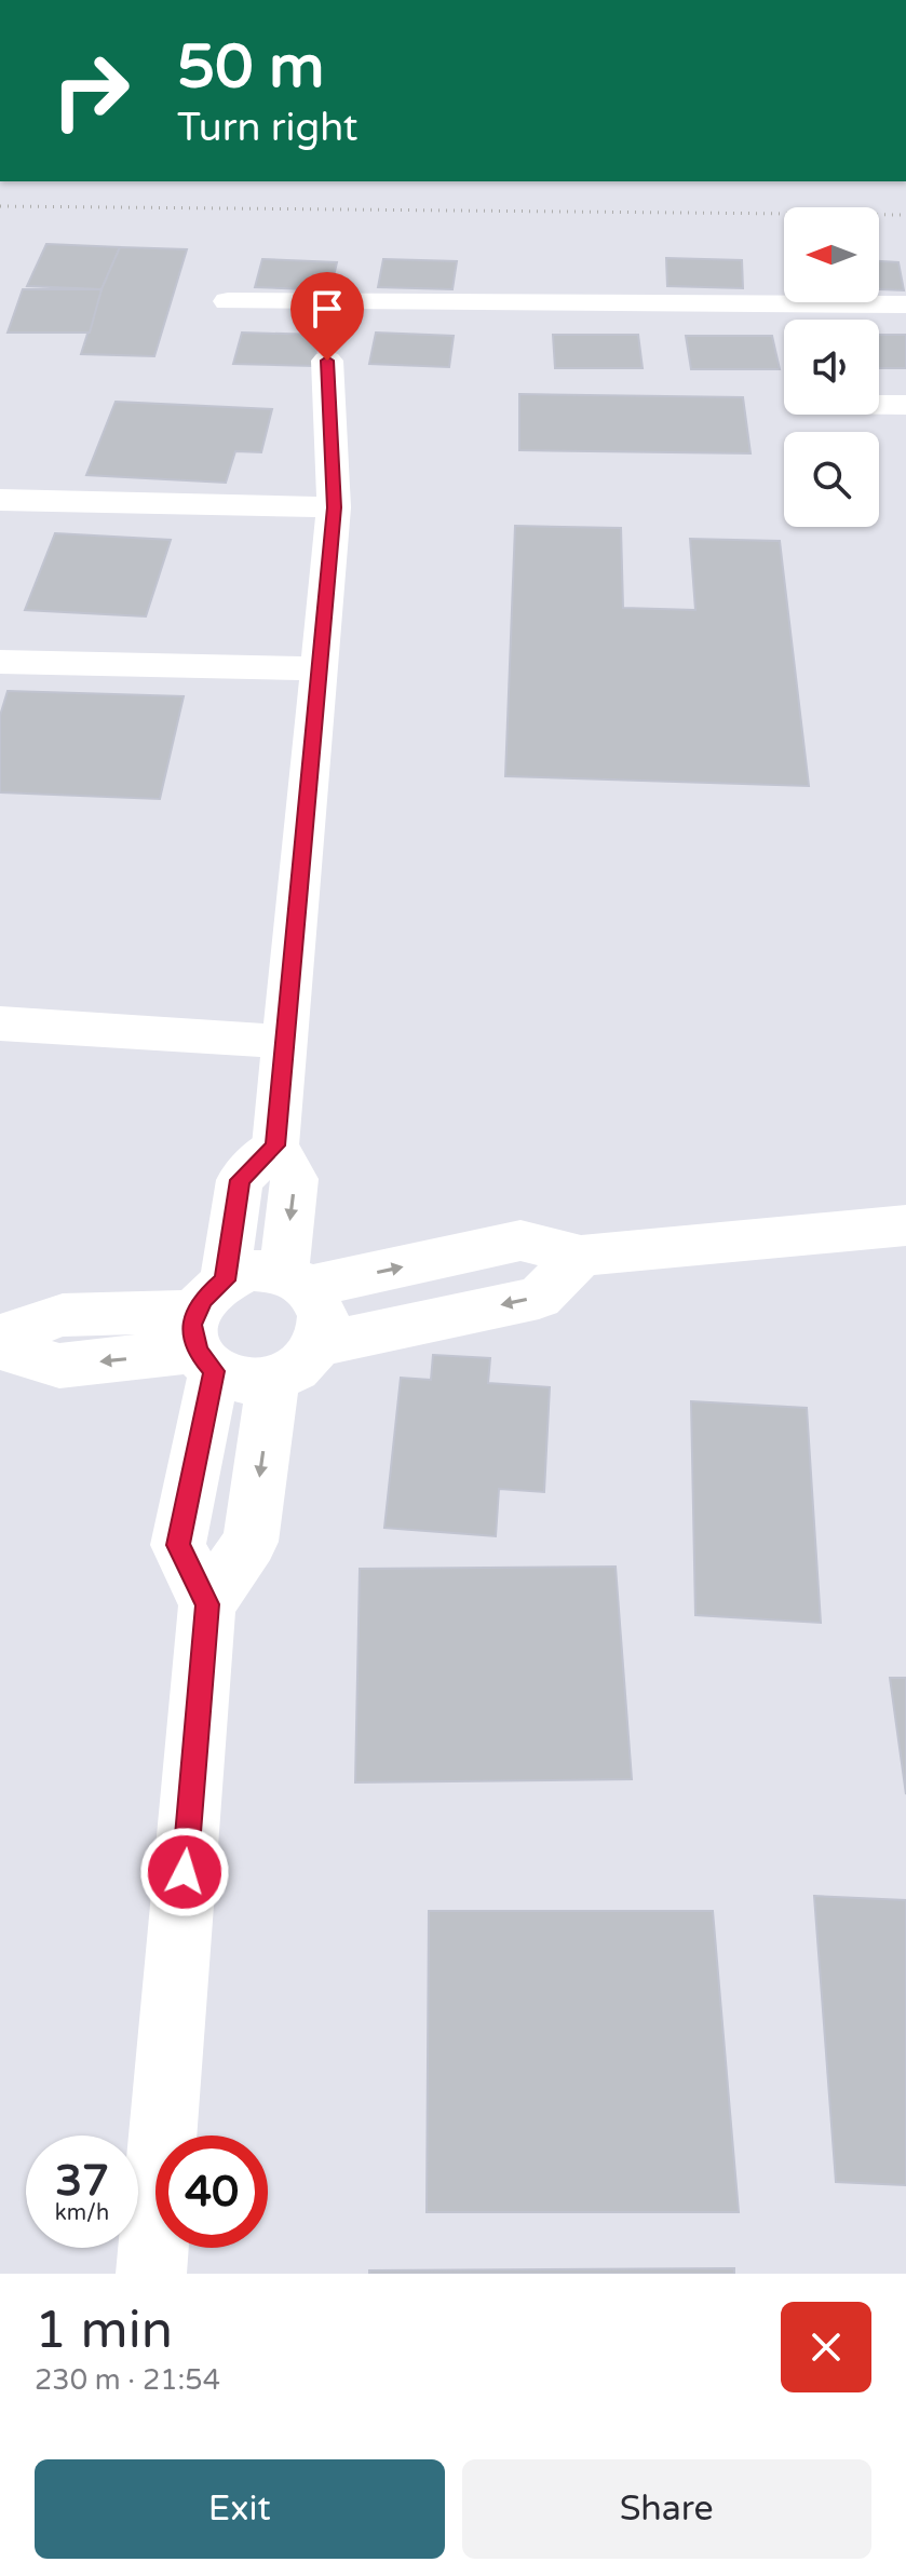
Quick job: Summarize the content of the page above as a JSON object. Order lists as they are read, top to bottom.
{
  "north": "left",
  "page": {
    "turn": ["50 m", "Turn right"],
    "speed": "37 km/h",
    "limit": "40",
    "heading": ["1 min", "230 m · 21:54"],
    "buttons": ["Exit", "Share"]
  }
}
